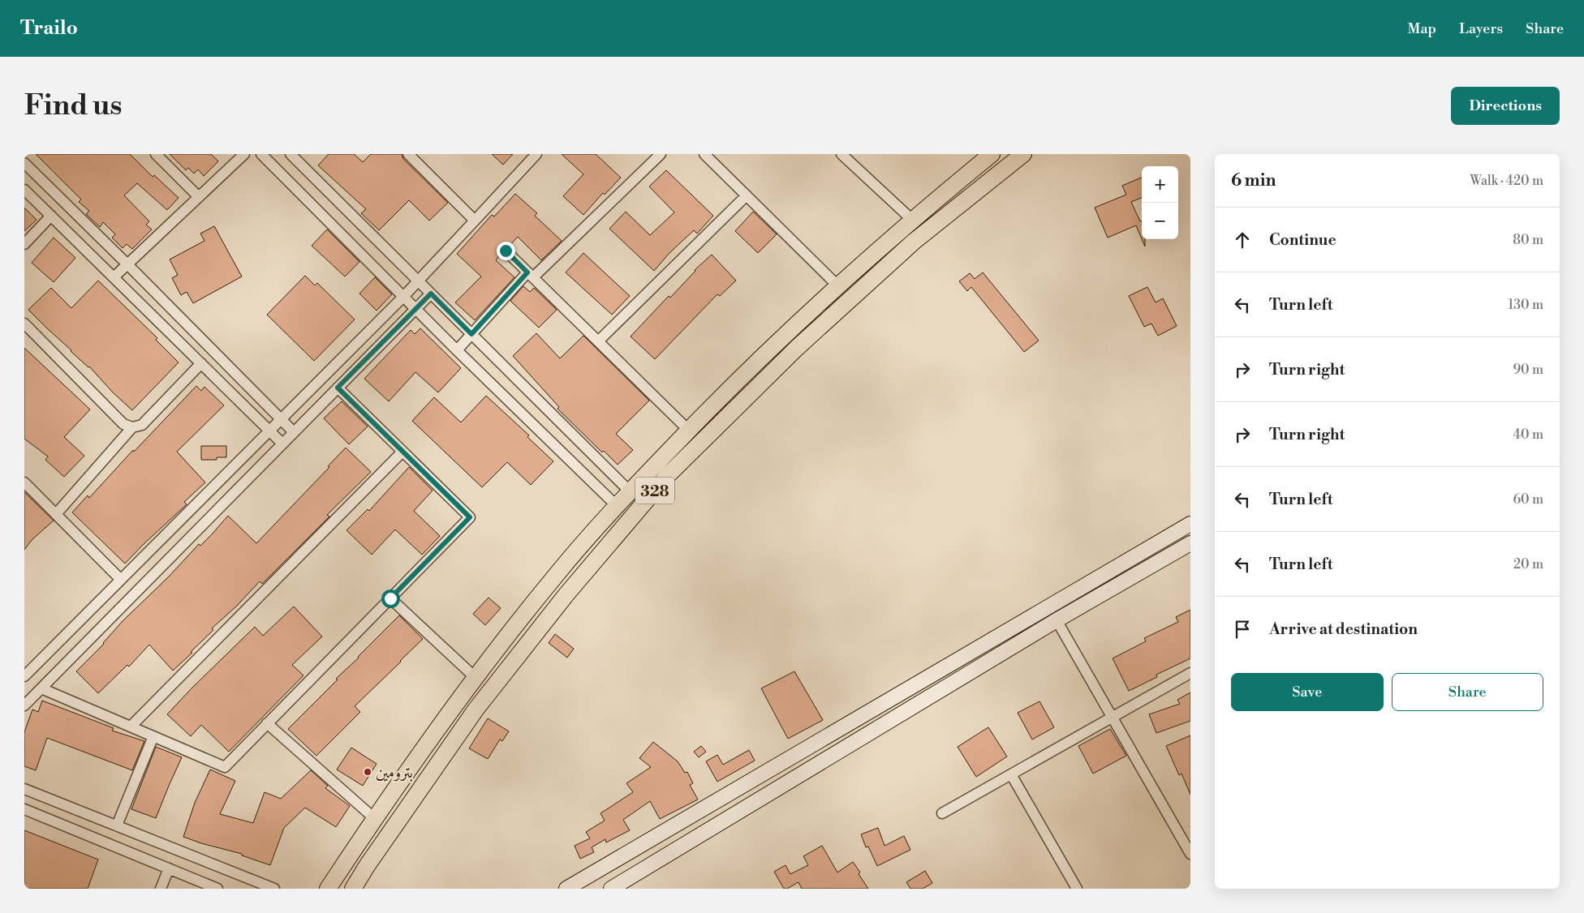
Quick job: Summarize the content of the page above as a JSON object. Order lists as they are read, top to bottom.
{
  "streets": {
    "main road": ["328"]
  },
  "places": ["بترومين"],
  "page": {
    "header": "Trailo",
    "nav": ["Map", "Layers", "Share"],
    "buttons": [
      "Directions",
      ["Save", "Share"]
    ],
    "title": "Find us",
    "heading": ["6 min", "Walk · 420 m"],
    "map_buttons": ["+", "−"],
    "list": [
      ["Continue", "80 m"],
      ["Turn left", "130 m"],
      ["Turn right", "90 m"],
      ["Turn right", "40 m"],
      ["Turn left", "60 m"],
      ["Turn left", "20 m"],
      "Arrive at destination"
    ]
  }
}
